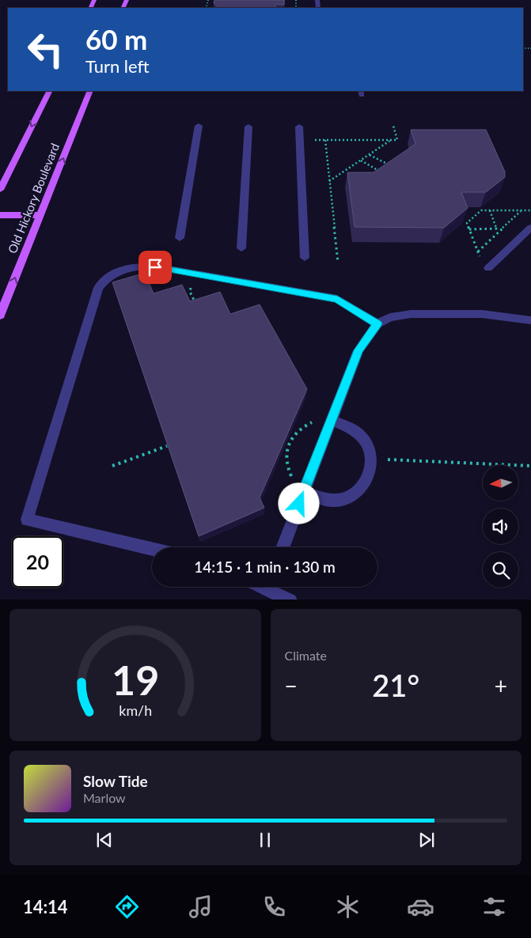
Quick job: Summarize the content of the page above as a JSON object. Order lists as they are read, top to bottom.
{
  "streets": {
    "main road": ["Old Hickory Boulevard"]
  },
  "north": "left",
  "page": {
    "turn": ["60 m", "Turn left"],
    "limit": "20",
    "trip": "14:15 · 1 min · 130 m",
    "tile": "Climate",
    "heat": ["−", "21°", "+"],
    "song": ["Slow Tide", "Marlow"],
    "tabs": "14:14",
    "gauge": ["19", "km/h"]
  }
}
